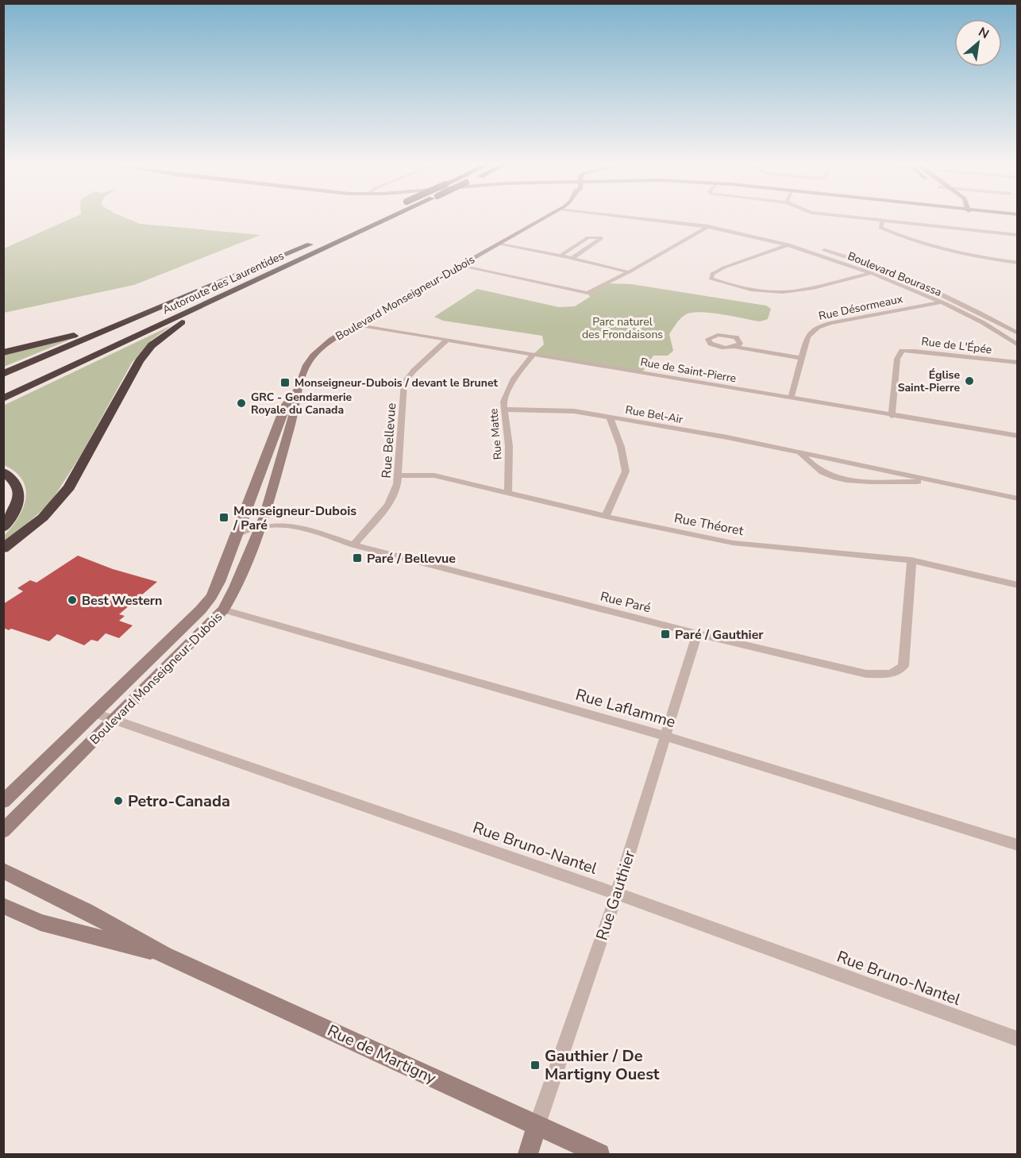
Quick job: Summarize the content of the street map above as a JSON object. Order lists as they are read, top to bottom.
{
  "streets": {
    "highway": ["Autoroute des Laurentides"],
    "street": [
      "Boulevard Bourassa",
      "Boulevard Monseigneur-Dubois",
      "Rue Désormeaux",
      "Rue de L'Épée",
      "Rue de Saint-Pierre",
      "Rue Bel-Air",
      "Rue Matte",
      "Rue Bellevue",
      "Rue Théoret",
      "Rue Paré",
      "Rue Laflamme",
      "Rue Bruno-Nantel",
      "Rue Gauthier",
      "Rue de Martigny"
    ]
  },
  "crossings": [
    ["Boulevard Bourassa", "Rue Désormeaux"],
    ["Boulevard Monseigneur-Dubois", "Rue de Saint-Pierre"],
    ["Boulevard Monseigneur-Dubois", "Rue Paré"],
    ["Boulevard Monseigneur-Dubois", "Rue Laflamme"],
    ["Boulevard Monseigneur-Dubois", "Rue Bruno-Nantel"],
    ["Rue Désormeaux", "Rue de Saint-Pierre"],
    ["Rue de L'Épée", "Rue de Saint-Pierre"],
    ["Rue de Saint-Pierre", "Rue Matte"],
    ["Rue de Saint-Pierre", "Rue Bellevue"],
    ["Rue Bel-Air", "Rue Matte"],
    ["Rue Matte", "Rue Théoret"],
    ["Rue Bellevue", "Rue Théoret"],
    ["Rue Bellevue", "Rue Paré"],
    ["Rue Théoret", "Rue Paré"],
    ["Rue Paré", "Rue Gauthier"],
    ["Rue Laflamme", "Rue Gauthier"],
    ["Rue Bruno-Nantel", "Rue Gauthier"],
    ["Rue Gauthier", "Rue de Martigny"]
  ],
  "parks": ["Parc naturel des Frondaisons"],
  "places": {
    "other": [
      "Église Saint-Pierre",
      "GRC - Gendarmerie Royale du Canada",
      "Best Western",
      "Petro-Canada"
    ],
    "transit": [
      "Monseigneur-Dubois / devant le Brunet",
      "Monseigneur-Dubois / Paré",
      "Paré / Bellevue",
      "Paré / Gauthier",
      "Gauthier / De Martigny Ouest"
    ]
  },
  "north": "top right"
}
